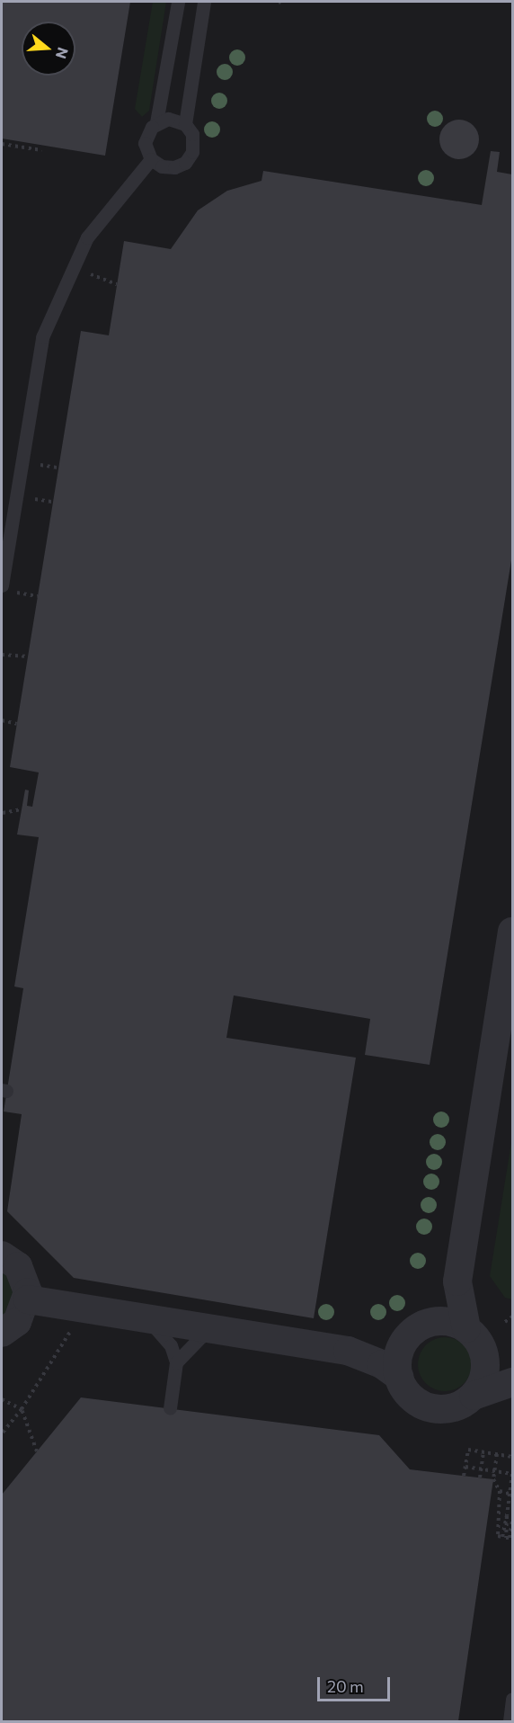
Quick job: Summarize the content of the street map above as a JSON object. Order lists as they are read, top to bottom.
{
  "scale_bar": "20 m",
  "north": "right"
}
